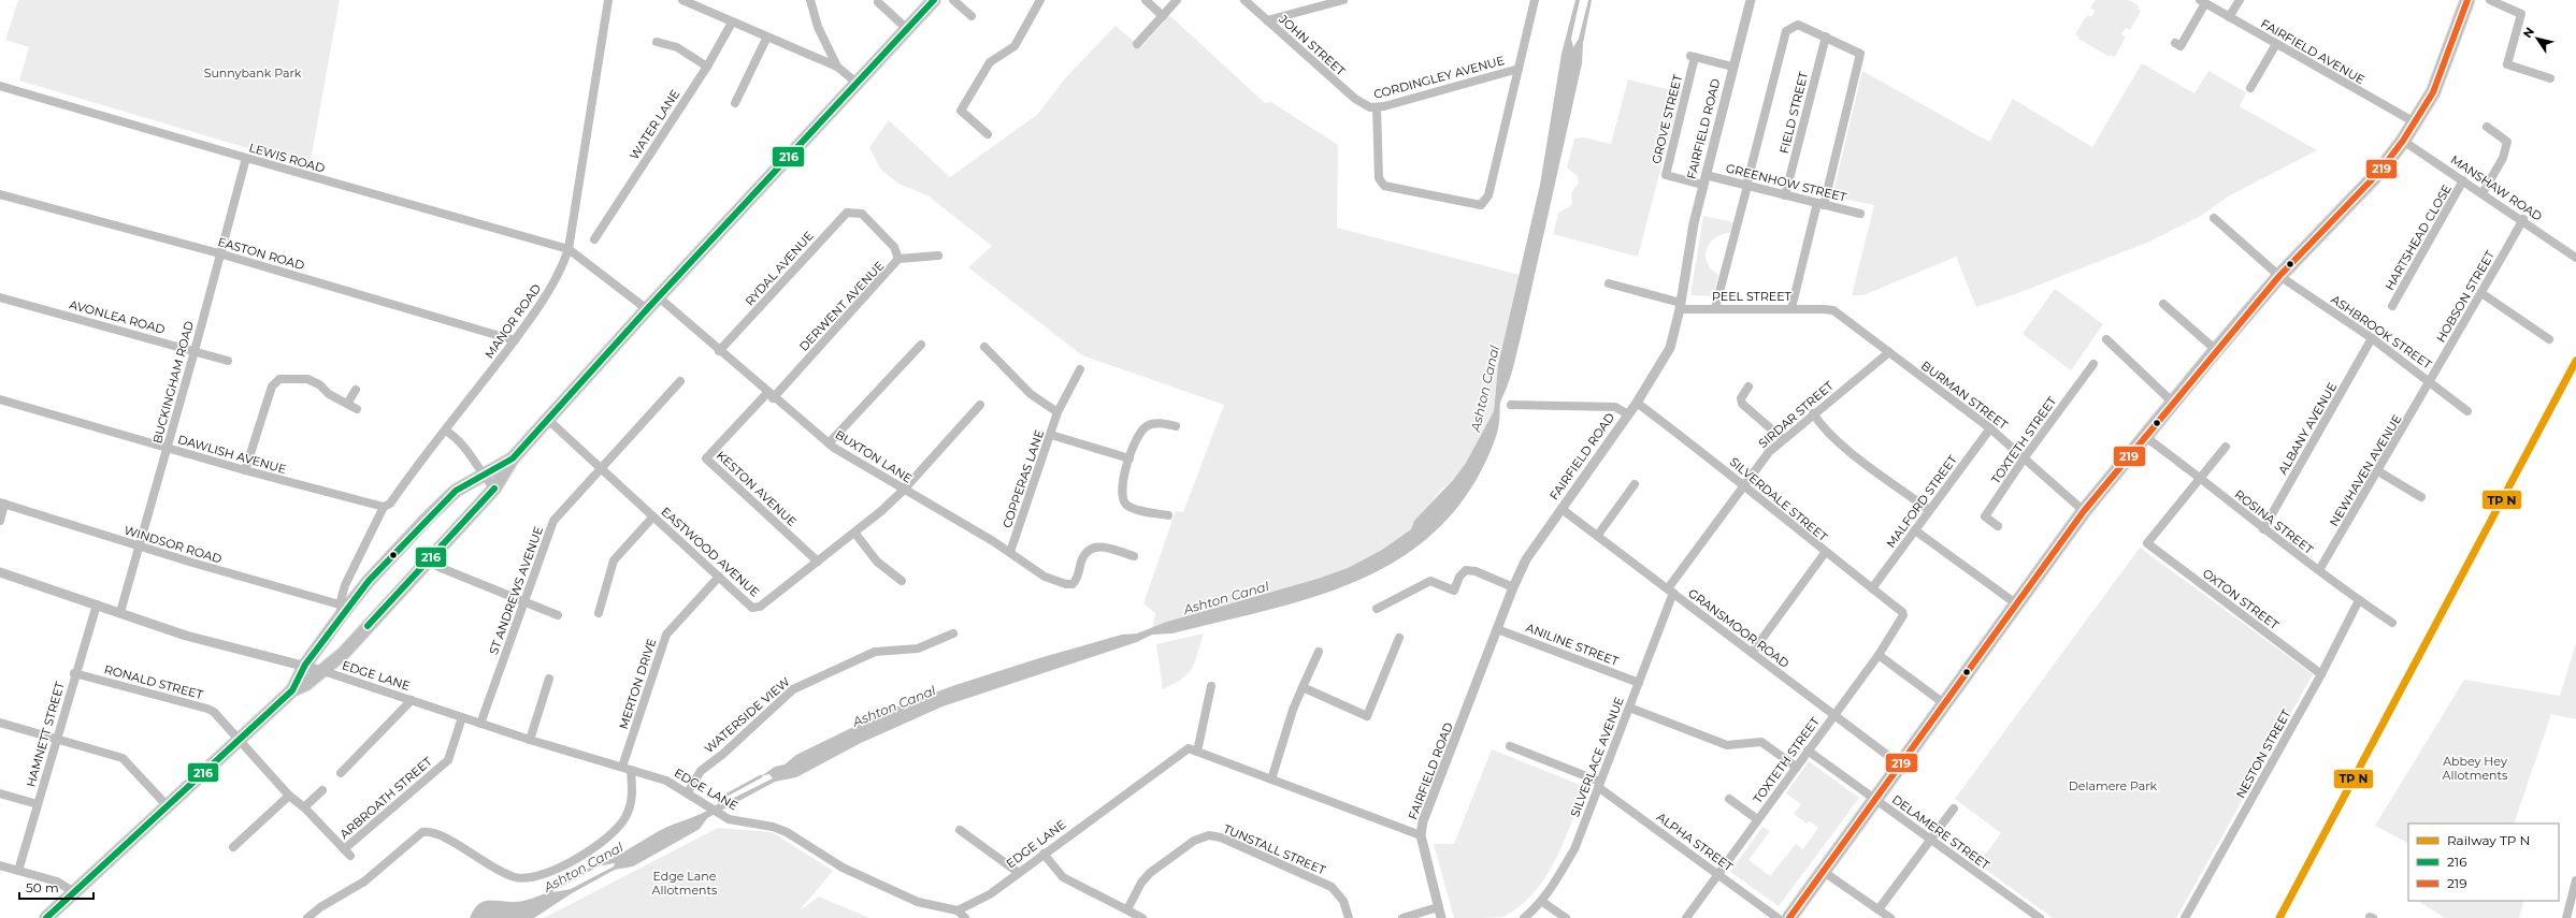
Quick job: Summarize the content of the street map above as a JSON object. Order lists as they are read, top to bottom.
{
  "streets": {
    "street": [
      "JOHN STREET",
      "FAIRFIELD AVENUE",
      "CORDINGLEY AVENUE",
      "FIELD STREET",
      "GROVE STREET",
      "WATER LANE",
      "FAIRFIELD ROAD",
      "LEWIS ROAD",
      "GREENHOW STREET",
      "MANSHAW ROAD",
      "HARTSHEAD CLOSE",
      "EASTON ROAD",
      "RYDAL AVENUE",
      "PEEL STREET",
      "HOBSON STREET",
      "DERWENT AVENUE",
      "AVONLEA ROAD",
      "MANOR ROAD",
      "ASHBROOK STREET",
      "BUCKINGHAM ROAD",
      "BURMAN STREET",
      "SIRDAR STREET",
      "ALBANY AVENUE",
      "TOXTETH STREET",
      "DAWLISH AVENUE",
      "BUXTON LANE",
      "NEWHAVEN AVENUE",
      "COPPERAS LANE",
      "KESTON AVENUE",
      "SILVERDALE STREET",
      "MALFORD STREET",
      "ROSINA STREET",
      "WINDSOR ROAD",
      "EASTWOOD AVENUE",
      "ST ANDREWS AVENUE",
      "OXTON STREET",
      "GRANSMOOR ROAD",
      "ANILINE STREET",
      "EDGE LANE",
      "RONALD STREET",
      "MERTON DRIVE",
      "WATERSIDE VIEW",
      "HAMNETT STREET",
      "NESTON STREET",
      "SILVERLACE AVENUE",
      "ARBROATH STREET",
      "DELAMERE STREET",
      "ALPHA STREET",
      "TUNSTALL STREET"
    ]
  },
  "crossings": [
    ["JOHN STREET", "CORDINGLEY AVENUE"],
    ["FIELD STREET", "GREENHOW STREET"],
    ["GROVE STREET", "FAIRFIELD ROAD"],
    ["GROVE STREET", "GREENHOW STREET"],
    ["FAIRFIELD ROAD", "GREENHOW STREET"],
    ["FAIRFIELD ROAD", "PEEL STREET"],
    ["FAIRFIELD ROAD", "SILVERDALE STREET"],
    ["FAIRFIELD ROAD", "GRANSMOOR ROAD"],
    ["FAIRFIELD ROAD", "ANILINE STREET"],
    ["LEWIS ROAD", "MANOR ROAD"],
    ["LEWIS ROAD", "BUCKINGHAM ROAD"],
    ["MANSHAW ROAD", "HARTSHEAD CLOSE"],
    ["MANSHAW ROAD", "HOBSON STREET"],
    ["EASTON ROAD", "MANOR ROAD"],
    ["EASTON ROAD", "BUCKINGHAM ROAD"],
    ["RYDAL AVENUE", "DERWENT AVENUE"],
    ["RYDAL AVENUE", "BUXTON LANE"],
    ["PEEL STREET", "BURMAN STREET"],
    ["HOBSON STREET", "ASHBROOK STREET"],
    ["HOBSON STREET", "NEWHAVEN AVENUE"],
    ["DERWENT AVENUE", "BUXTON LANE"],
    ["DERWENT AVENUE", "KESTON AVENUE"],
    ["AVONLEA ROAD", "BUCKINGHAM ROAD"],
    ["MANOR ROAD", "DAWLISH AVENUE"],
    ["MANOR ROAD", "WINDSOR ROAD"],
    ["ASHBROOK STREET", "ALBANY AVENUE"],
    ["ASHBROOK STREET", "NEWHAVEN AVENUE"],
    ["BUCKINGHAM ROAD", "DAWLISH AVENUE"],
    ["BUCKINGHAM ROAD", "WINDSOR ROAD"],
    ["BUCKINGHAM ROAD", "EDGE LANE"],
    ["BURMAN STREET", "SIRDAR STREET"],
    ["BURMAN STREET", "TOXTETH STREET"],
    ["BURMAN STREET", "MALFORD STREET"],
    ["SIRDAR STREET", "SILVERDALE STREET"],
    ["SIRDAR STREET", "GRANSMOOR ROAD"],
    ["SIRDAR STREET", "SILVERLACE AVENUE"],
    ["ALBANY AVENUE", "ROSINA STREET"],
    ["TOXTETH STREET", "SILVERDALE STREET"],
    ["TOXTETH STREET", "GRANSMOOR ROAD"],
    ["TOXTETH STREET", "DELAMERE STREET"],
    ["TOXTETH STREET", "ALPHA STREET"],
    ["BUXTON LANE", "COPPERAS LANE"],
    ["BUXTON LANE", "KESTON AVENUE"],
    ["BUXTON LANE", "EASTWOOD AVENUE"],
    ["NEWHAVEN AVENUE", "ROSINA STREET"],
    ["KESTON AVENUE", "EASTWOOD AVENUE"],
    ["SILVERDALE STREET", "MALFORD STREET"],
    ["ROSINA STREET", "OXTON STREET"],
    ["ROSINA STREET", "NESTON STREET"],
    ["EASTWOOD AVENUE", "ST ANDREWS AVENUE"],
    ["EASTWOOD AVENUE", "MERTON DRIVE"],
    ["ST ANDREWS AVENUE", "EDGE LANE"],
    ["OXTON STREET", "NESTON STREET"],
    ["GRANSMOOR ROAD", "SILVERLACE AVENUE"],
    ["ANILINE STREET", "SILVERLACE AVENUE"],
    ["EDGE LANE", "MERTON DRIVE"],
    ["EDGE LANE", "WATERSIDE VIEW"],
    ["EDGE LANE", "HAMNETT STREET"],
    ["EDGE LANE", "ARBROATH STREET"],
    ["RONALD STREET", "HAMNETT STREET"],
    ["RONALD STREET", "ARBROATH STREET"],
    ["SILVERLACE AVENUE", "ALPHA STREET"]
  ],
  "water": ["Ashton Canal"],
  "parks": [
    "Sunnybank Park",
    "Abbey Hey Allotments",
    "Delamere Park",
    "Edge Lane Allotments"
  ],
  "lines": ["transit line 216", "transit line 219"],
  "legend": ["Railway TP N", "216", "219"],
  "scale_bar": "50 m",
  "north": "top left"
}
